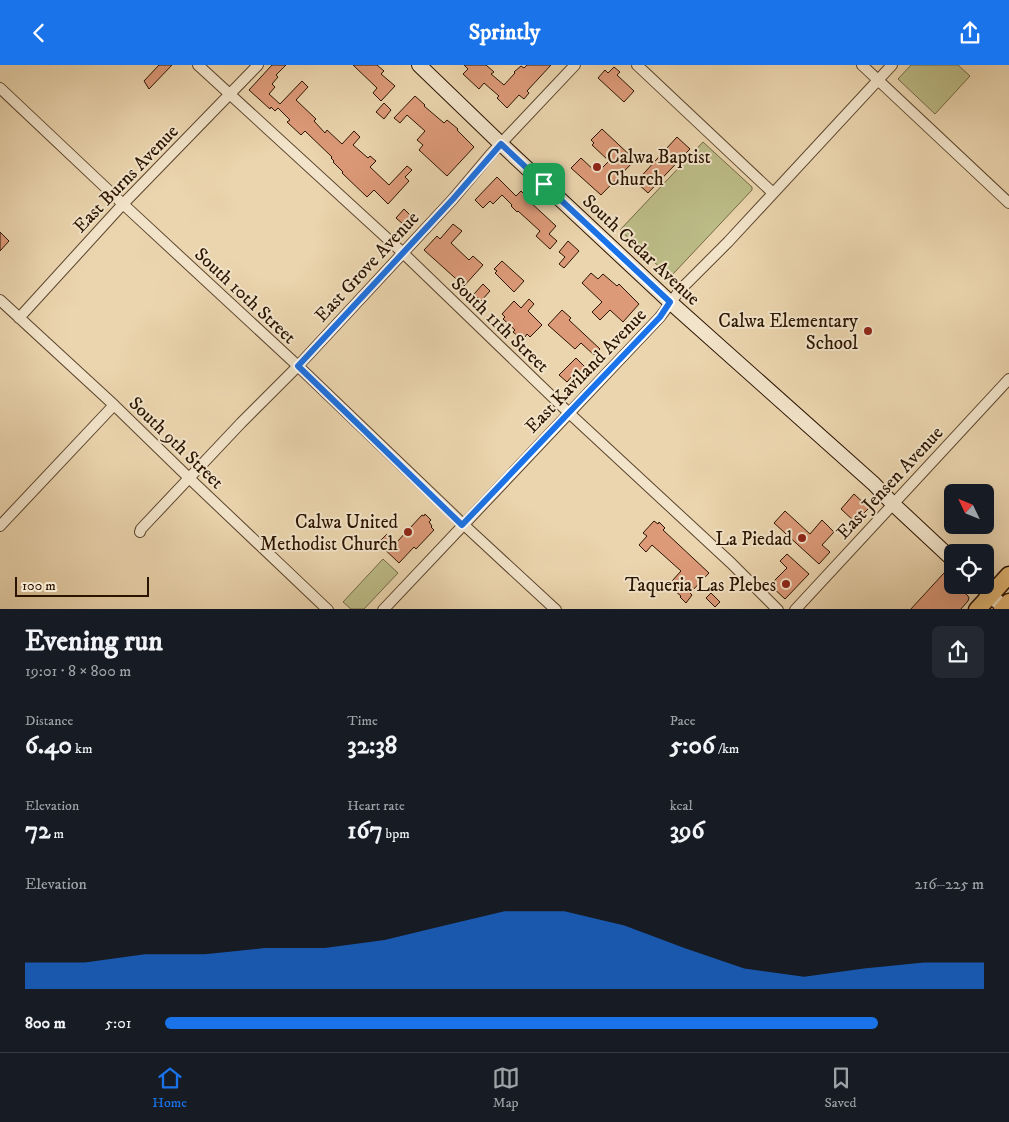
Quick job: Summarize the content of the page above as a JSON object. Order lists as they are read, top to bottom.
{
  "streets": {
    "main road": ["South Cedar Avenue"],
    "street": [
      "East Burns Avenue",
      "East Grove Avenue",
      "South 10th Street",
      "South 11th Street",
      "East Kaviland Avenue",
      "South 9th Street",
      "East Jensen Avenue"
    ]
  },
  "crossings": [
    ["East Burns Avenue", "South 10th Street"],
    ["East Burns Avenue", "South 11th Street"],
    ["East Burns Avenue", "South 9th Street"],
    ["South Cedar Avenue", "East Grove Avenue"],
    ["South Cedar Avenue", "East Kaviland Avenue"],
    ["South Cedar Avenue", "East Jensen Avenue"],
    ["East Grove Avenue", "South 10th Street"],
    ["East Grove Avenue", "South 11th Street"],
    ["East Grove Avenue", "South 9th Street"],
    ["South 10th Street", "East Kaviland Avenue"],
    ["South 11th Street", "East Kaviland Avenue"]
  ],
  "places": [
    "Calwa Baptist Church",
    "Calwa Elementary School",
    "Calwa United Methodist Church",
    "La Piedad",
    "Taqueria Las Plebes"
  ],
  "scale_bar": "100 m",
  "north": "top left",
  "page": {
    "header": "Sprintly",
    "scale": "100 m",
    "heading": ["Evening run", "19:01 · 8 × 800 m"],
    "stats": [
      ["Distance", "6.40 km"],
      ["Time", "32:38"],
      ["Pace", "5:06 /km"],
      ["Elevation", "72 m"],
      ["Heart rate", "167 bpm"],
      ["kcal", "396"]
    ],
    "chart": ["Elevation", "216–225 m"],
    "list": [
      {
        "name": "800 m",
        "note": "5:01"
      }
    ],
    "tabs": ["Home", "Map", "Saved"]
  }
}
